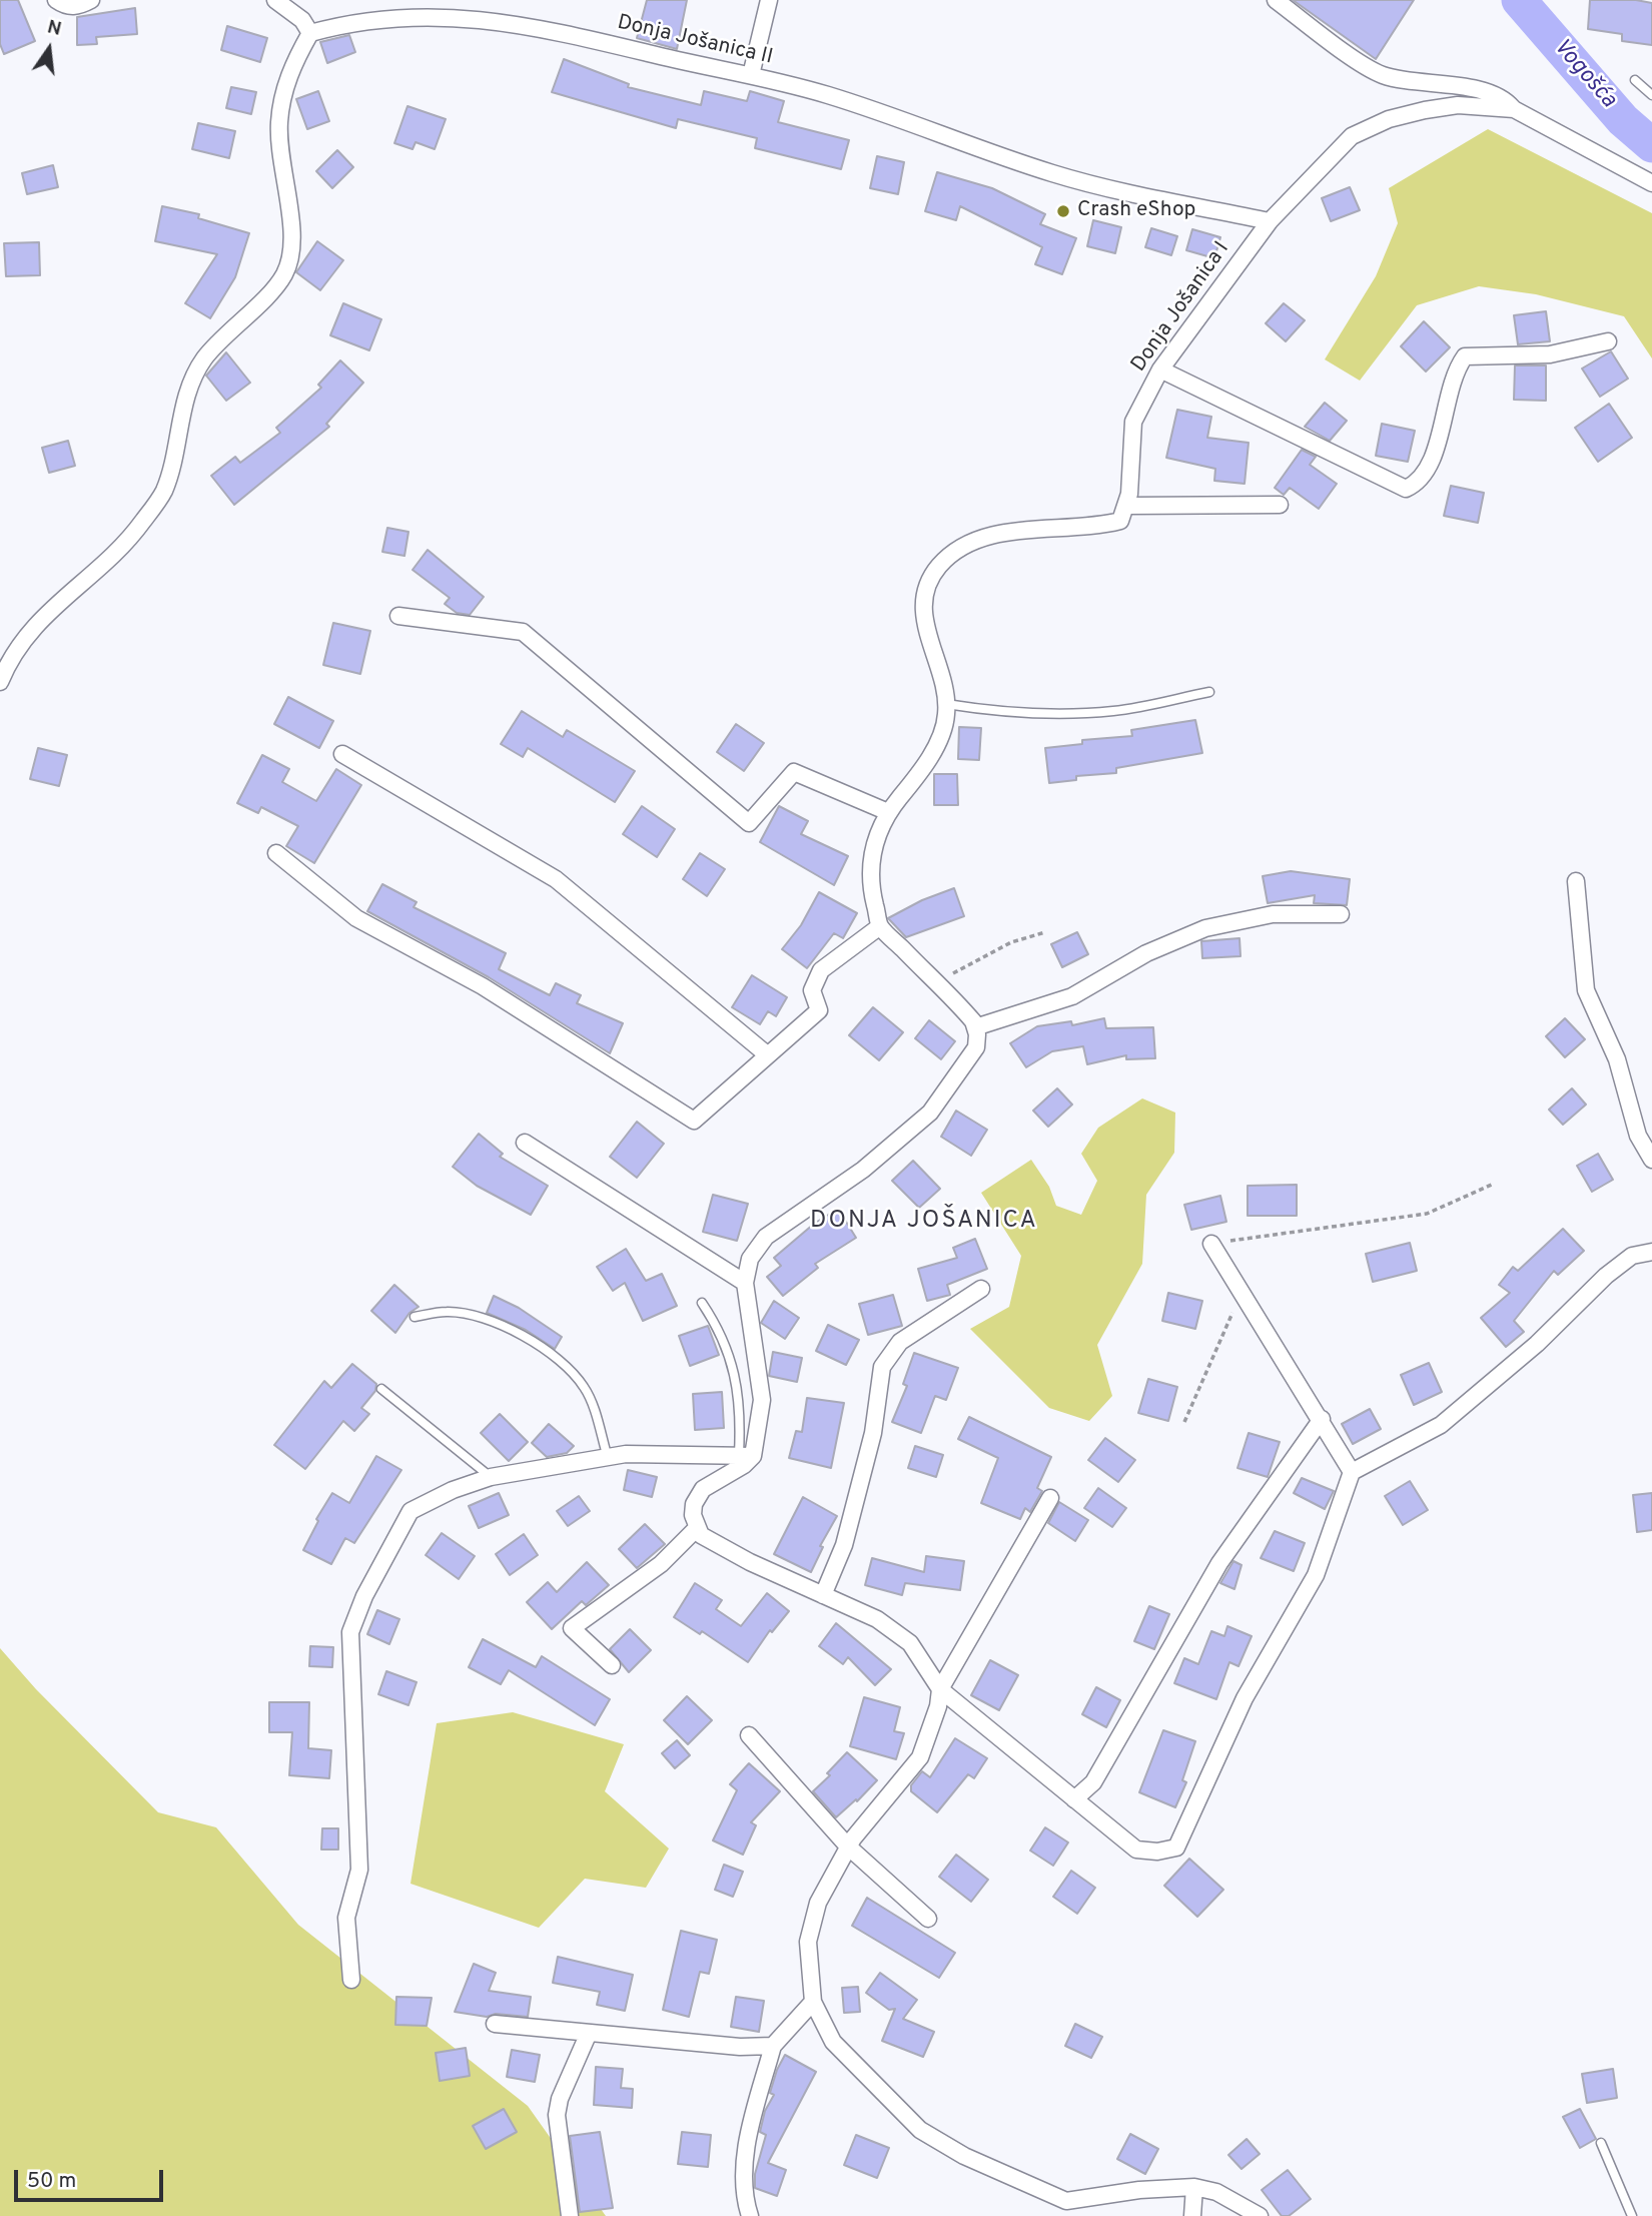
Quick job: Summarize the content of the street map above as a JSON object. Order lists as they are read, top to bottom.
{
  "streets": {
    "street": ["Donja Jošanica II", "Donja Jošanica I"]
  },
  "crossings": [
    ["Donja Jošanica II", "Donja Jošanica I"]
  ],
  "districts": ["DONJA JOŠANICA"],
  "water": ["Vogošća"],
  "places": ["Crash eShop"],
  "scale_bar": "50 m",
  "north": "top"
}
